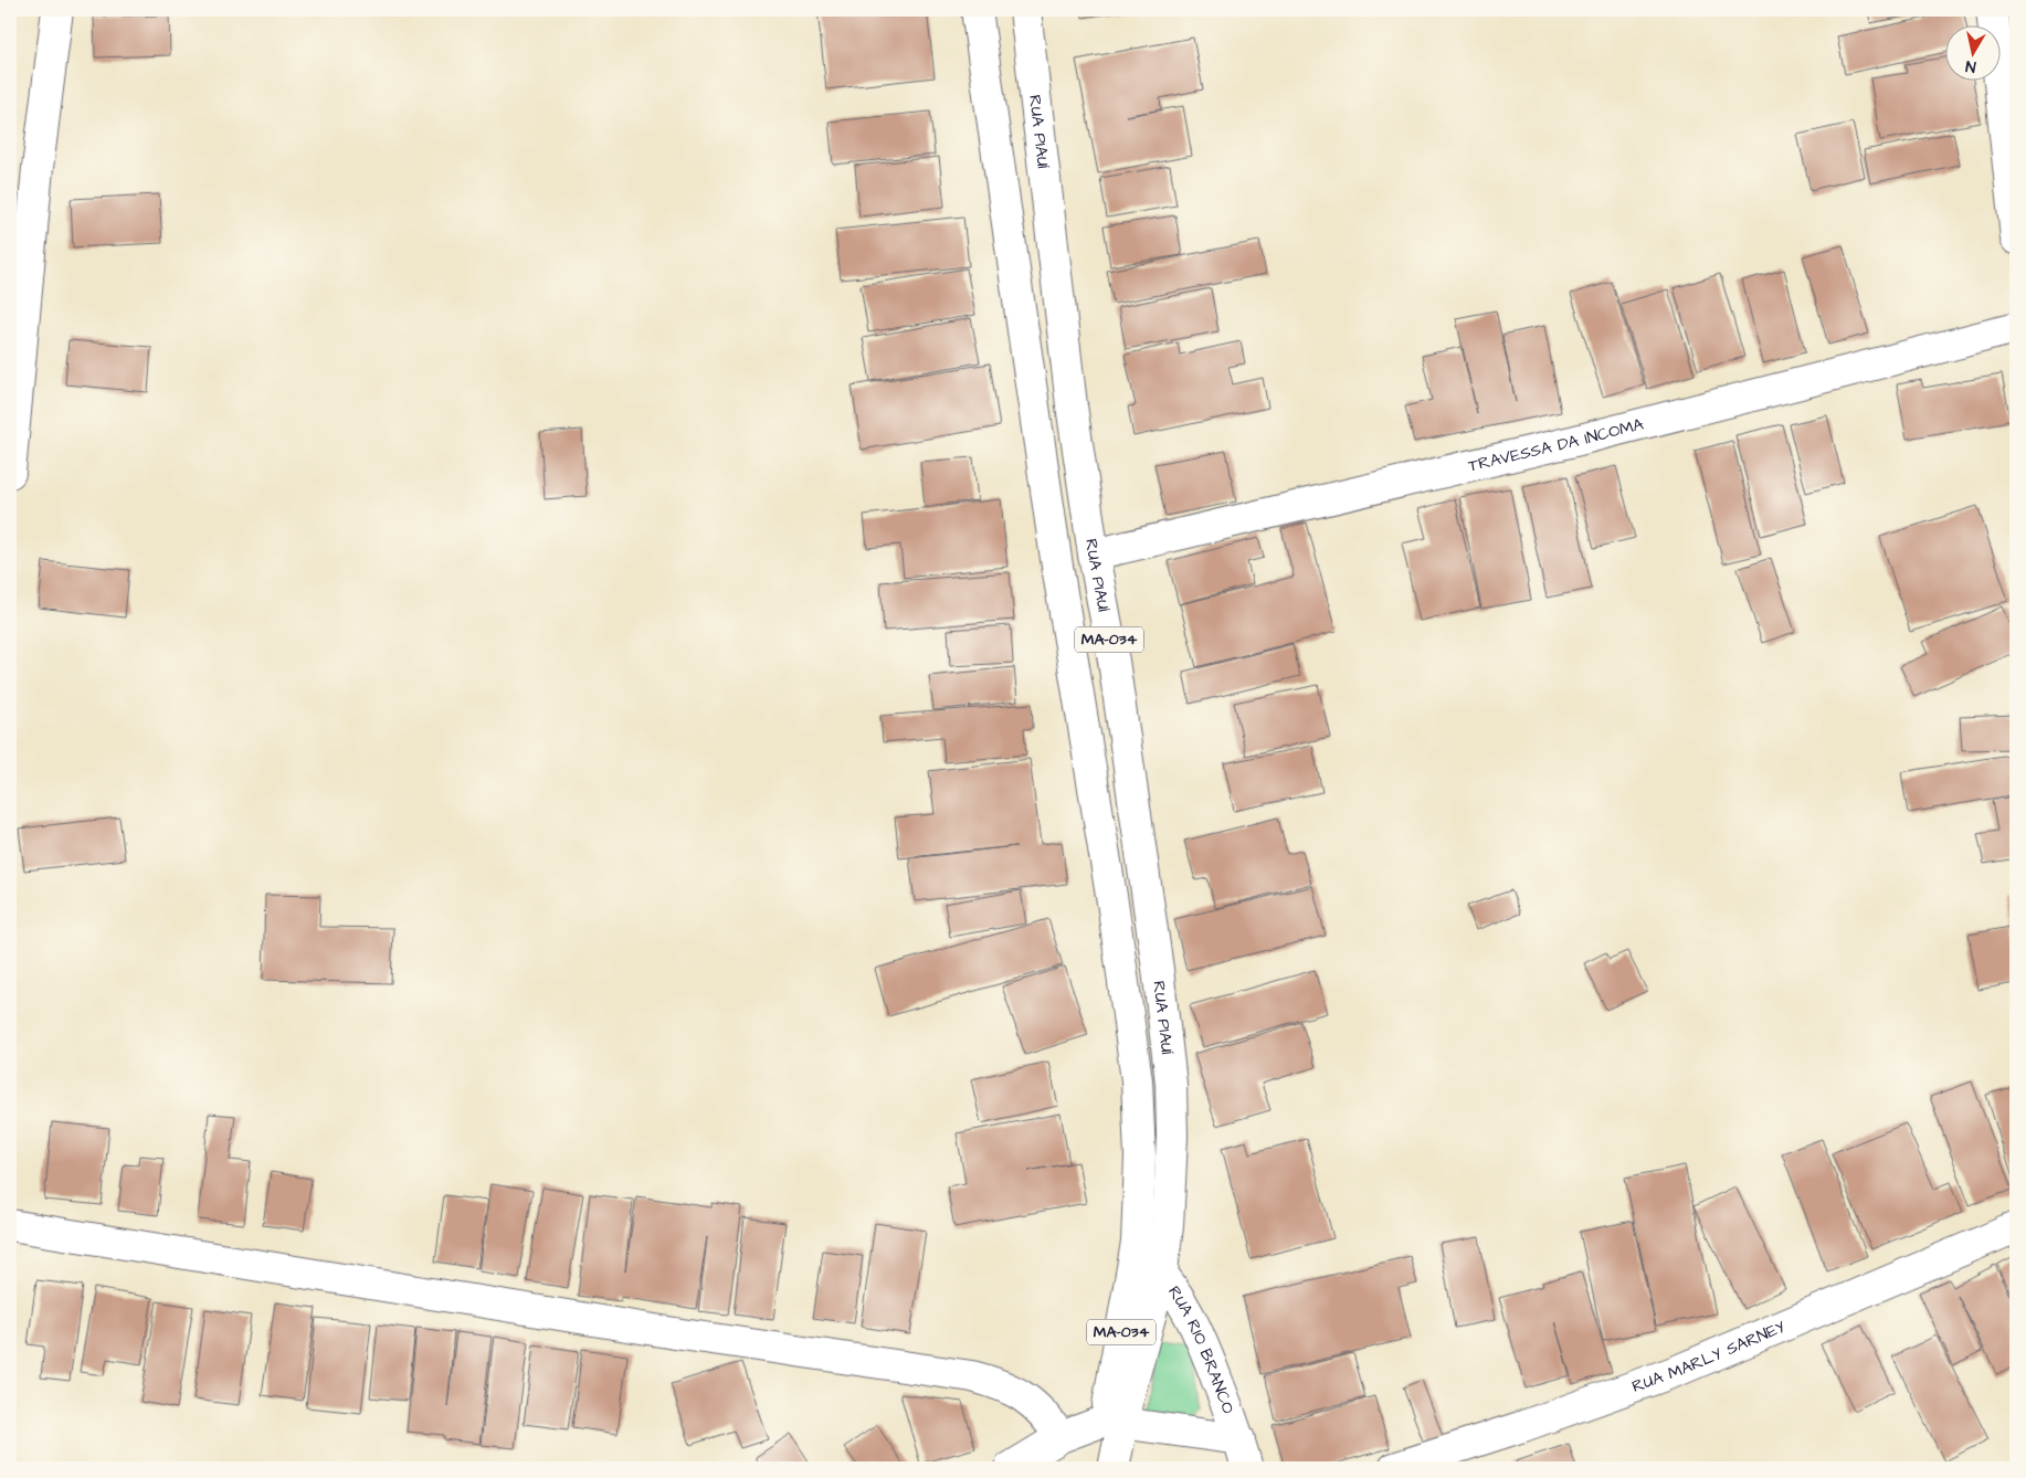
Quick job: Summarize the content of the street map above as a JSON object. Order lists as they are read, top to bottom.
{
  "streets": {
    "street": [
      "RUA PIAUÍ",
      "TRAVESSA DA INCOMA",
      "MA-034",
      "RUA RIO BRANCO",
      "RUA MARLY SARNEY"
    ]
  },
  "crossings": [
    ["RUA PIAUÍ", "TRAVESSA DA INCOMA"],
    ["RUA PIAUÍ", "MA-034"],
    ["RUA PIAUÍ", "RUA RIO BRANCO"],
    ["MA-034", "RUA RIO BRANCO"]
  ],
  "north": "bottom"
}
